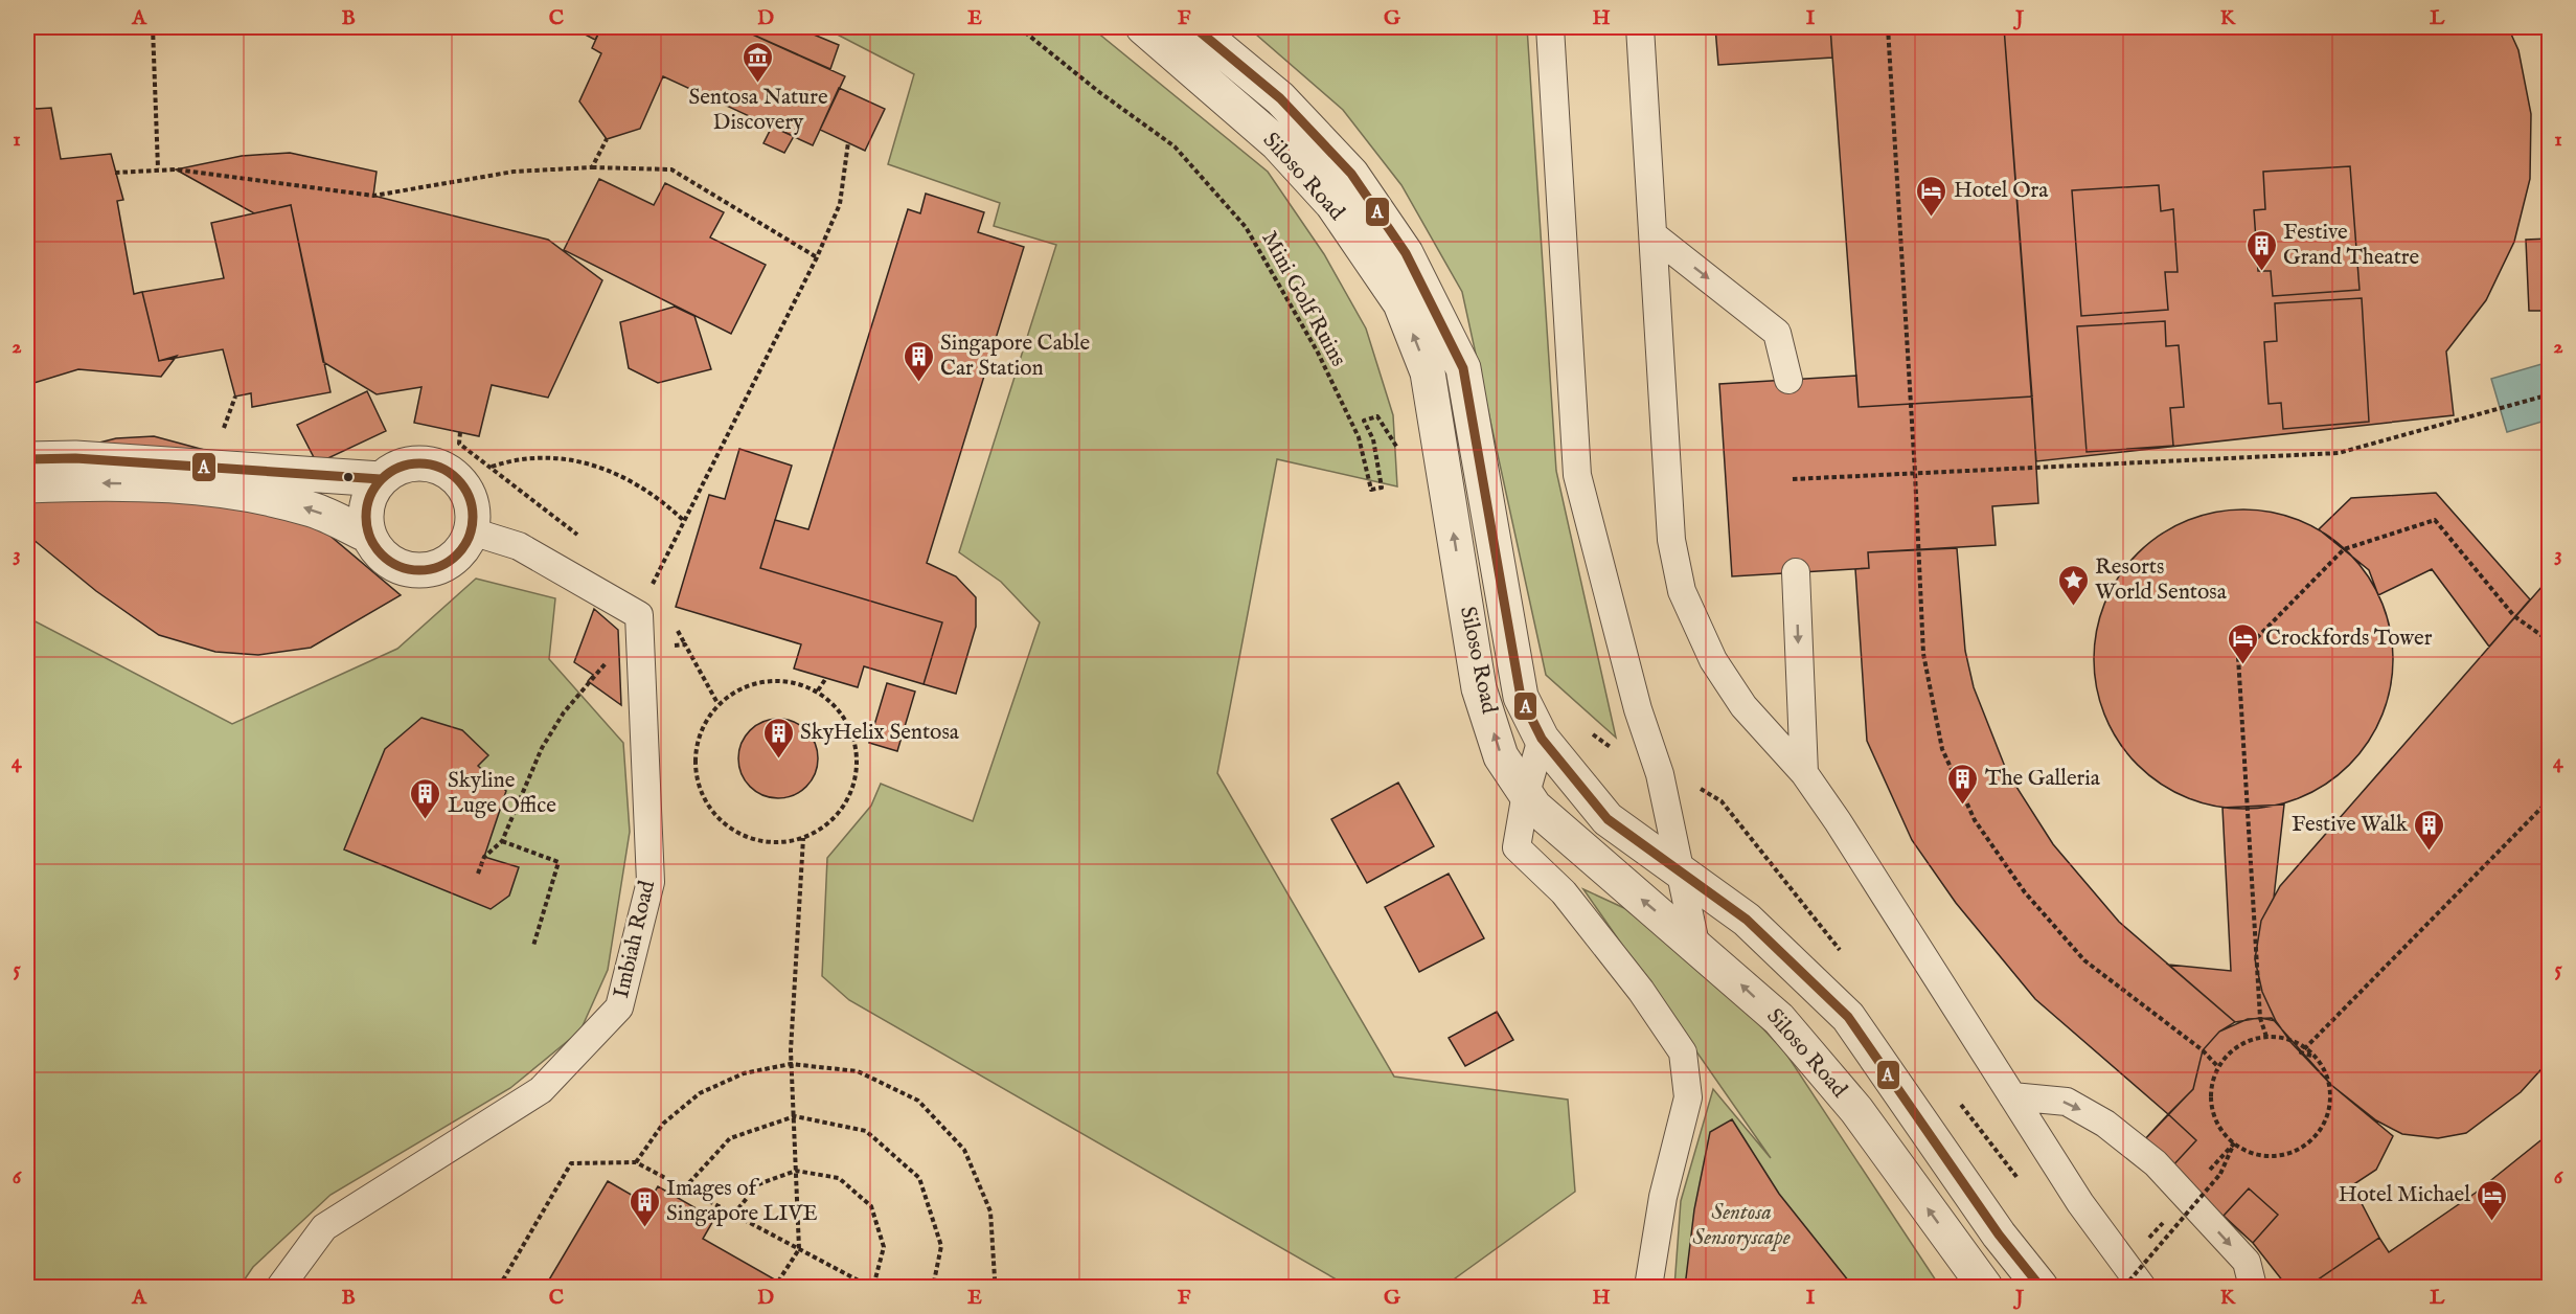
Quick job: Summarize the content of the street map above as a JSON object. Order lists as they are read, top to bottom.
{
  "streets": {
    "street": ["Siloso Road"],
    "lane": ["Imbiah Road"],
    "path": ["Mini Golf Ruins"]
  },
  "parks": ["Sentosa Sensoryscape"],
  "places": {
    "museum": ["Sentosa Nature Discovery"],
    "hotel": ["Hotel Ora", "Crockfords Tower", "Hotel Michael"],
    "building": [
      "Festive Grand Theatre",
      "Singapore Cable Car Station",
      "SkyHelix Sentosa",
      "The Galleria",
      "Skyline Luge Office",
      "Festive Walk",
      "Images of Singapore LIVE"
    ],
    "place": ["Resorts World Sentosa"]
  },
  "lines": ["transit line A"],
  "grid": {
    "columns": [
      "A",
      "B",
      "C",
      "D",
      "E",
      "F",
      "G",
      "H",
      "I",
      "J",
      "K",
      "L"
    ],
    "rows": [
      "1",
      "2",
      "3",
      "4",
      "5",
      "6"
    ]
  }
}
